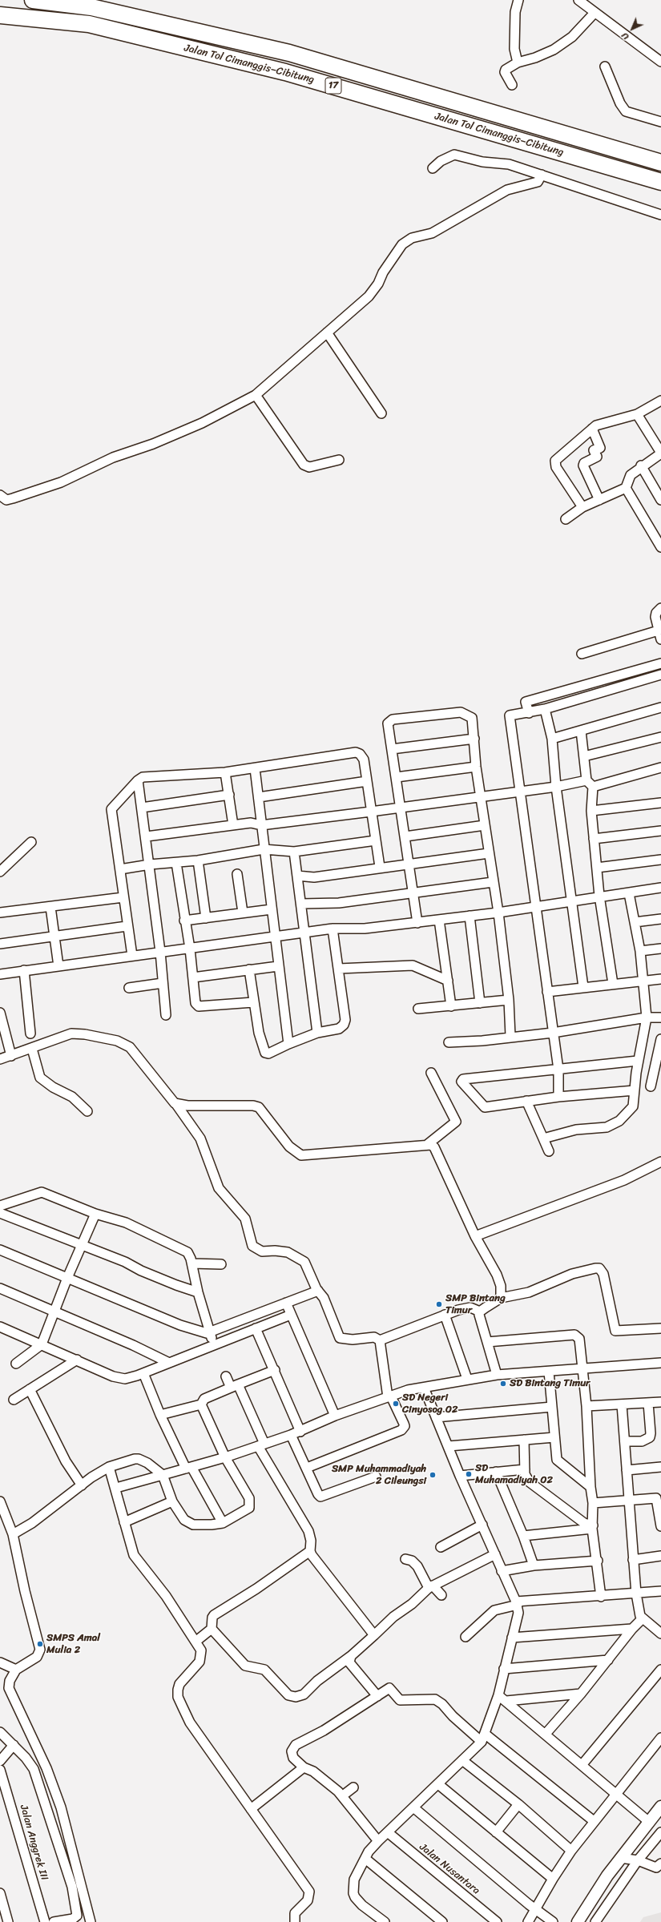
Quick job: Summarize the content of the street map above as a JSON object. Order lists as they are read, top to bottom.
{
  "streets": {
    "highway": ["Jalan Tol Cimanggis–Cibitung", "17"],
    "street": ["Jalan Anggrek III", "Jalan Nusantara"]
  },
  "places": [
    "SMP Bintang Timur",
    "SD Bintang Timur",
    "SD Negeri Cinyosog 02",
    "SD Muhamadiyah 02",
    "SMP Muhammadiyah 2 Cileungsi",
    "SMPS Amal Mulia 2"
  ],
  "north": "bottom left"
}
